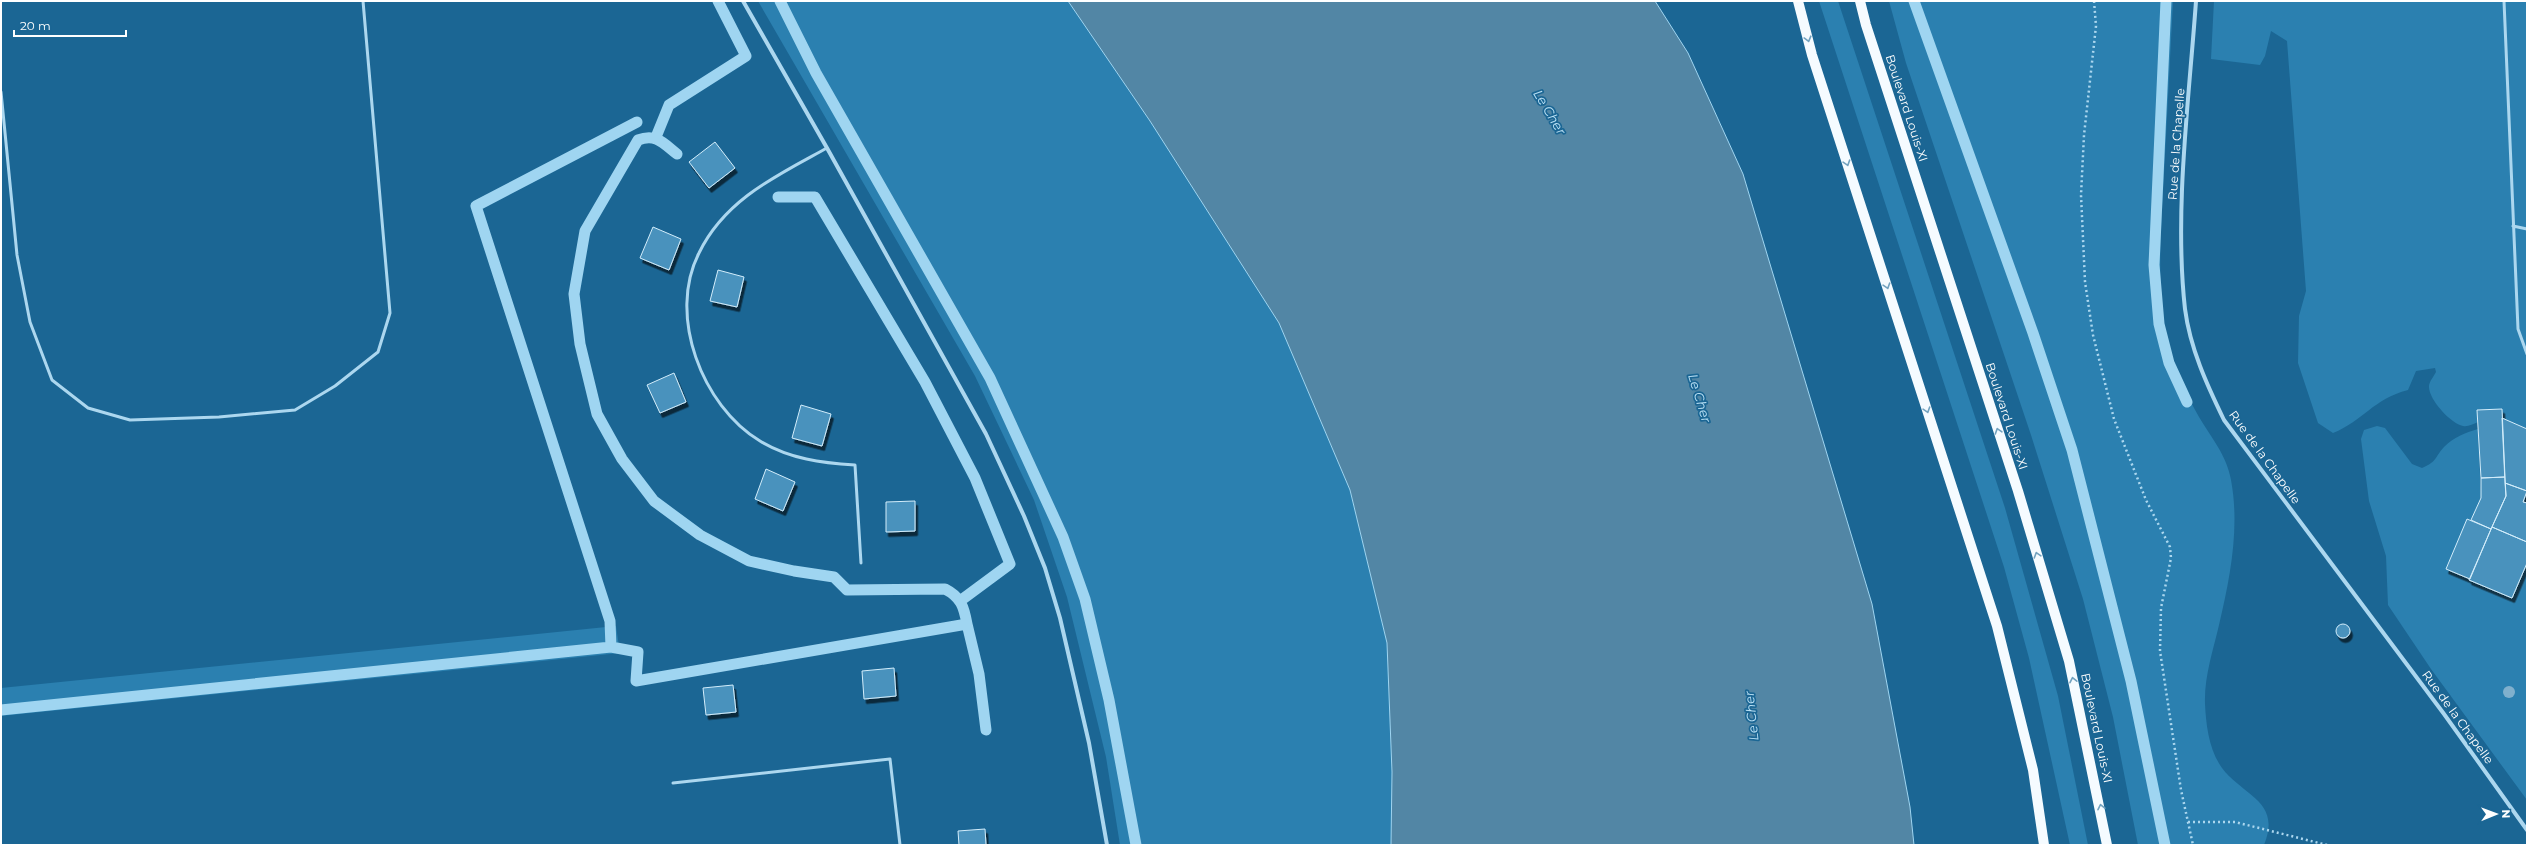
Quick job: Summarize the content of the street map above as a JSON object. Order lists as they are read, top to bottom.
{
  "streets": {
    "main road": ["Boulevard Louis-XI"],
    "street": ["Rue de la Chapelle"]
  },
  "water": ["Le Cher"],
  "scale_bar": "20 m",
  "north": "right"
}
